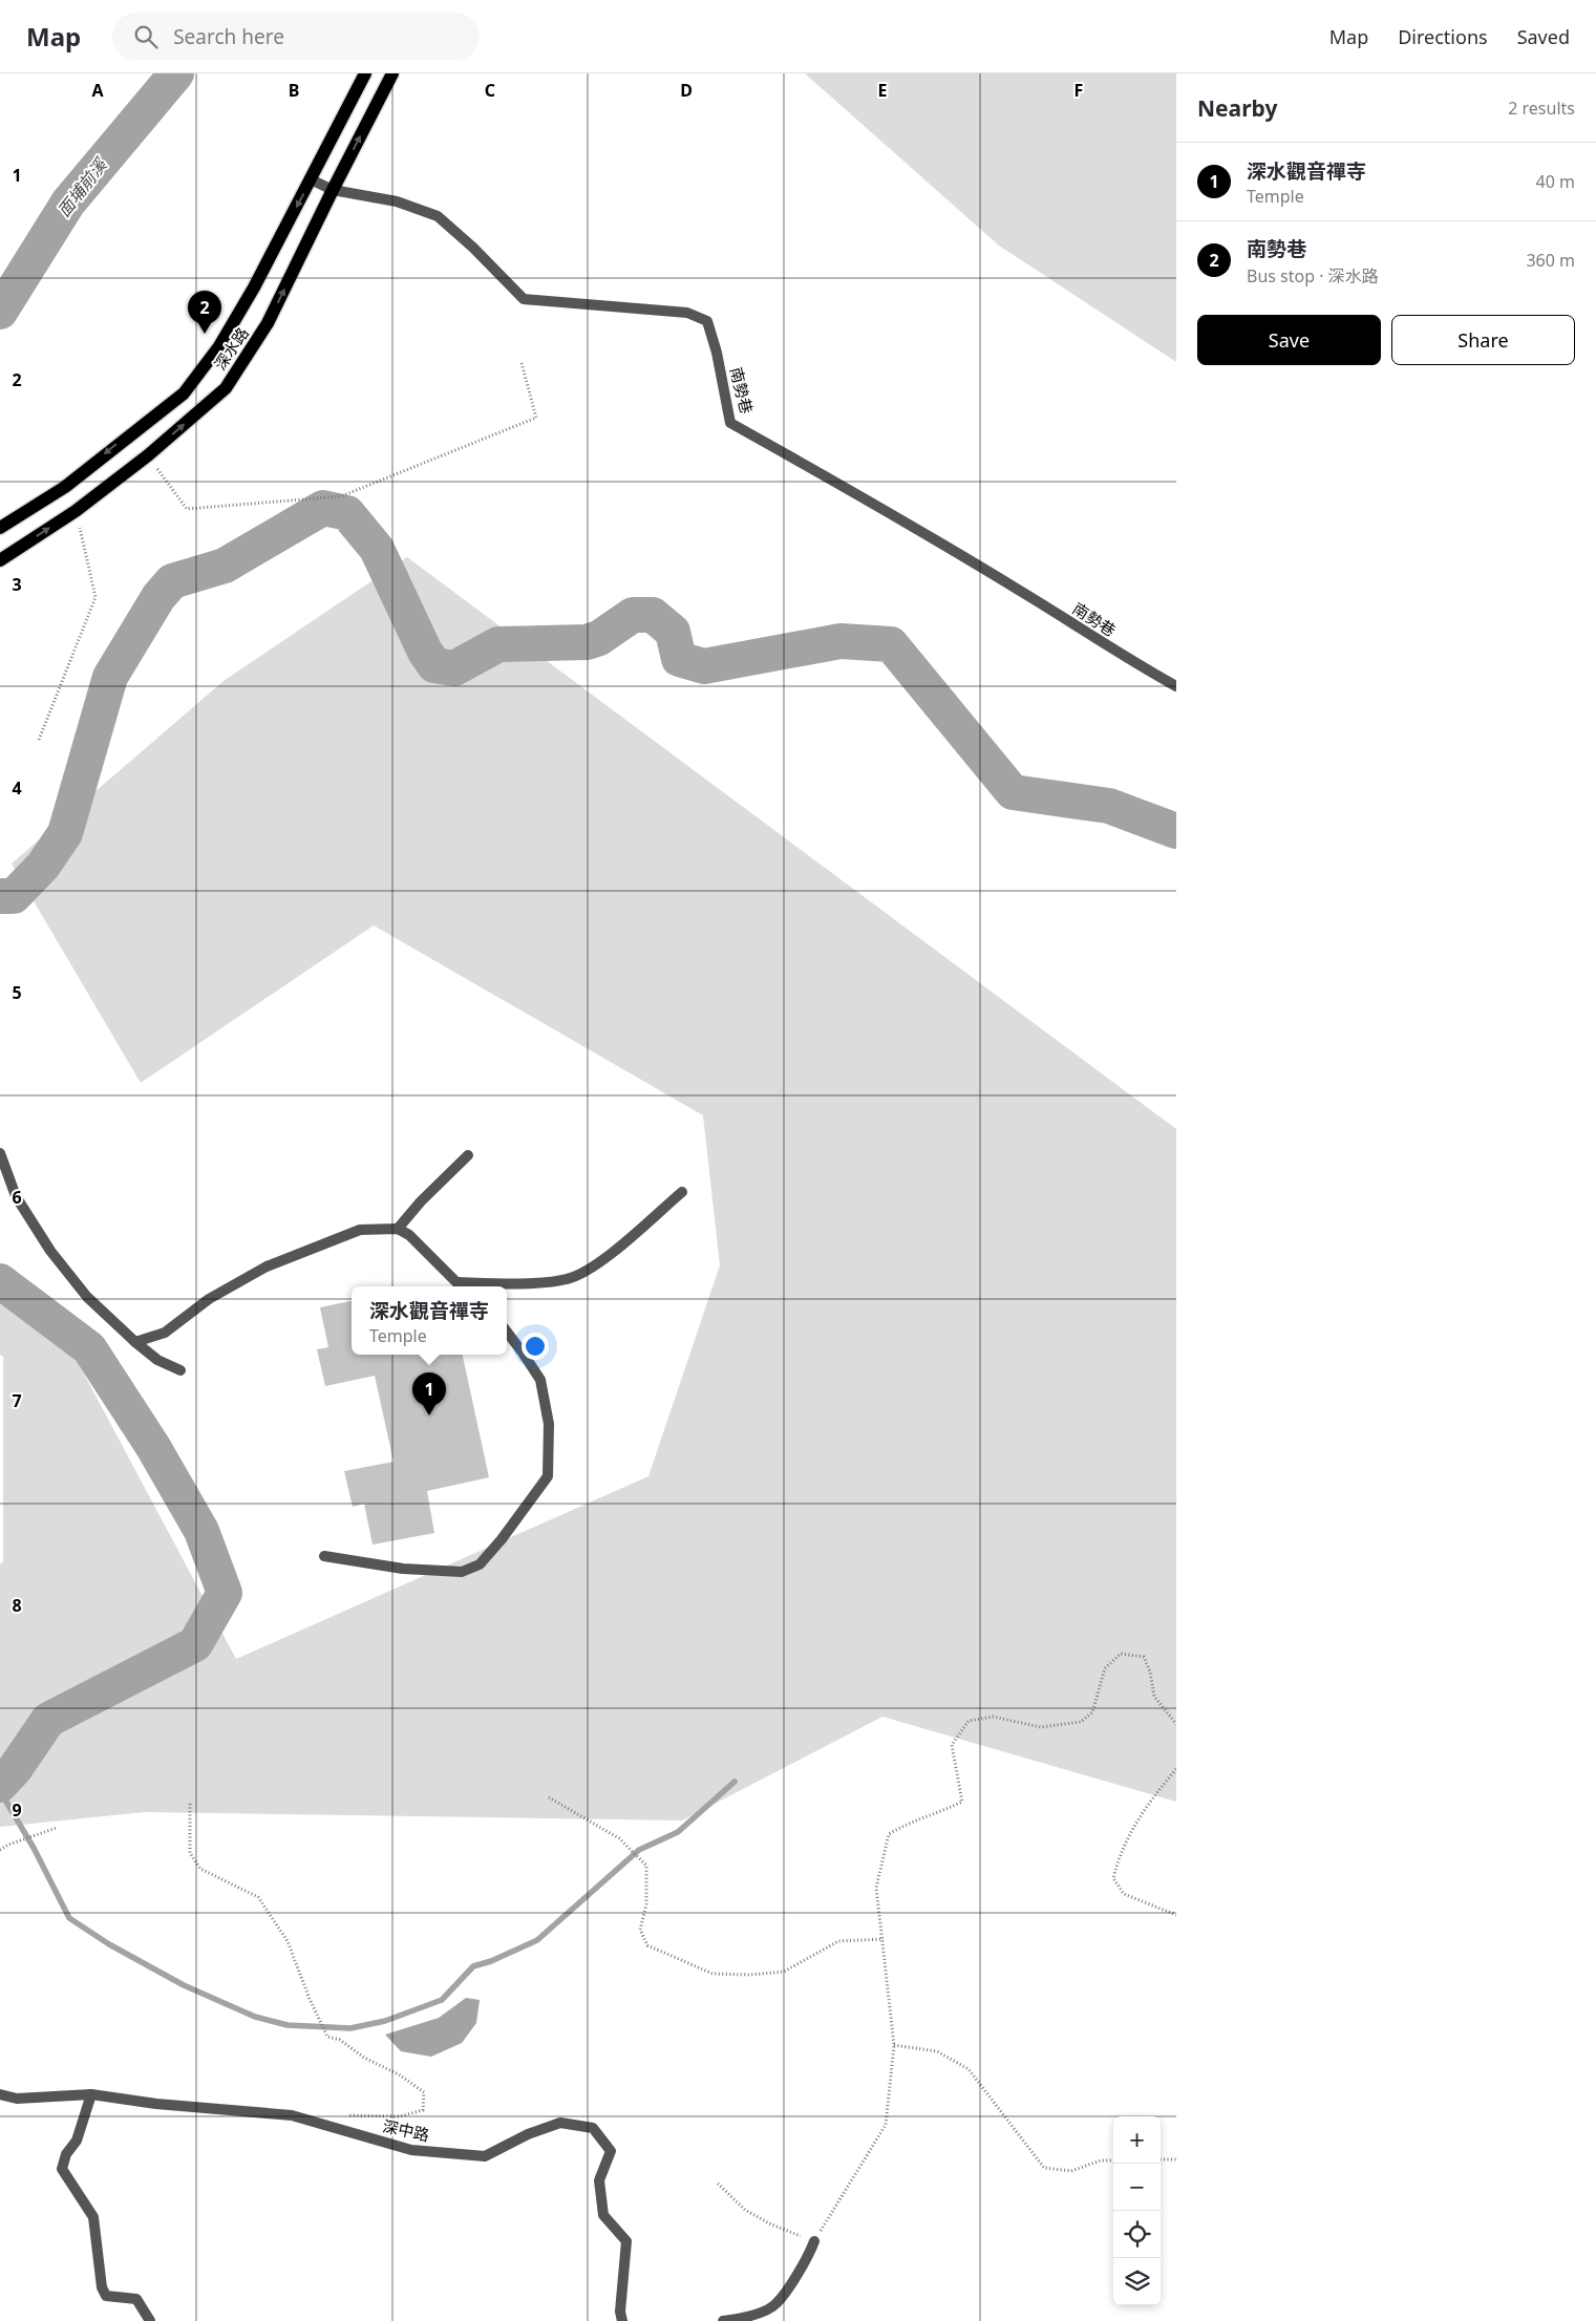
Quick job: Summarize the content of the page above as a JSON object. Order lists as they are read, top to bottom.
{
  "streets": {
    "main road": ["深水路"],
    "lane": ["南勢巷", "深中路"]
  },
  "crossings": [
    ["深水路", "南勢巷"]
  ],
  "water": ["面埔前溪"],
  "page": {
    "header": "Map",
    "search": "Search here",
    "nav": ["Map", "Directions", "Saved"],
    "heading": ["Nearby", "2 results"],
    "list": [
      {
        "mark": "1",
        "name": "深水觀音禪寺",
        "note": "Temple",
        "value": "40 m"
      },
      {
        "mark": "2",
        "name": "南勢巷",
        "note": "Bus stop · 深水路",
        "value": "360 m"
      }
    ],
    "pins": ["2", "1"],
    "buttons": ["Save", "Share"],
    "popup": ["深水觀音禪寺", "Temple"],
    "map_buttons": ["+", "−"]
  },
  "grid": {
    "columns": [
      "A",
      "B",
      "C",
      "D",
      "E",
      "F"
    ],
    "rows": [
      "1",
      "2",
      "3",
      "4",
      "5",
      "6",
      "7",
      "8",
      "9"
    ]
  }
}
